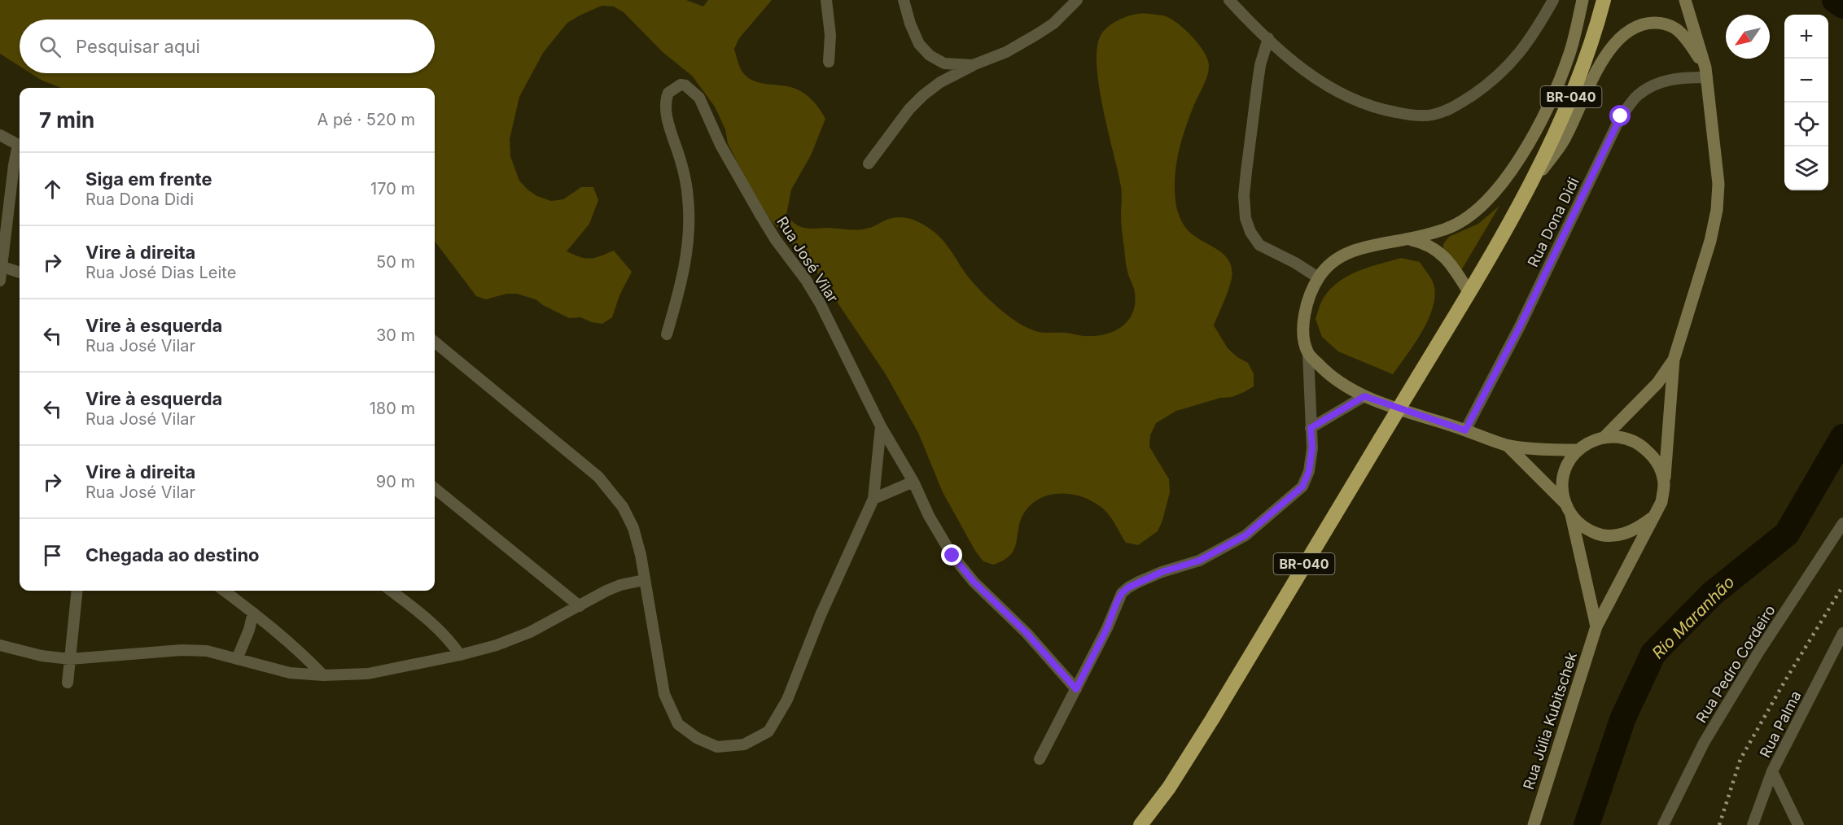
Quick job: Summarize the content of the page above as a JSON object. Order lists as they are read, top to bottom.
{
  "streets": {
    "highway": ["BR-040"],
    "main road": ["Rua Júlia Kubitschek"],
    "street": [
      "Rua Dona Didi",
      "Rua José Vilar",
      "Rua Pedro Cordeiro",
      "Rua Palma"
    ]
  },
  "water": ["Rio Maranhão"],
  "north": "bottom left",
  "page": {
    "map_buttons": ["+", "−"],
    "search": "Pesquisar aqui",
    "heading": ["7 min", "A pé · 520 m"],
    "list": [
      ["Siga em frente", "Rua Dona Didi", "170 m"],
      ["Vire à direita", "Rua José Dias Leite", "50 m"],
      ["Vire à esquerda", "Rua José Vilar", "30 m"],
      ["Vire à esquerda", "Rua José Vilar", "180 m"],
      ["Vire à direita", "Rua José Vilar", "90 m"],
      "Chegada ao destino"
    ]
  }
}
